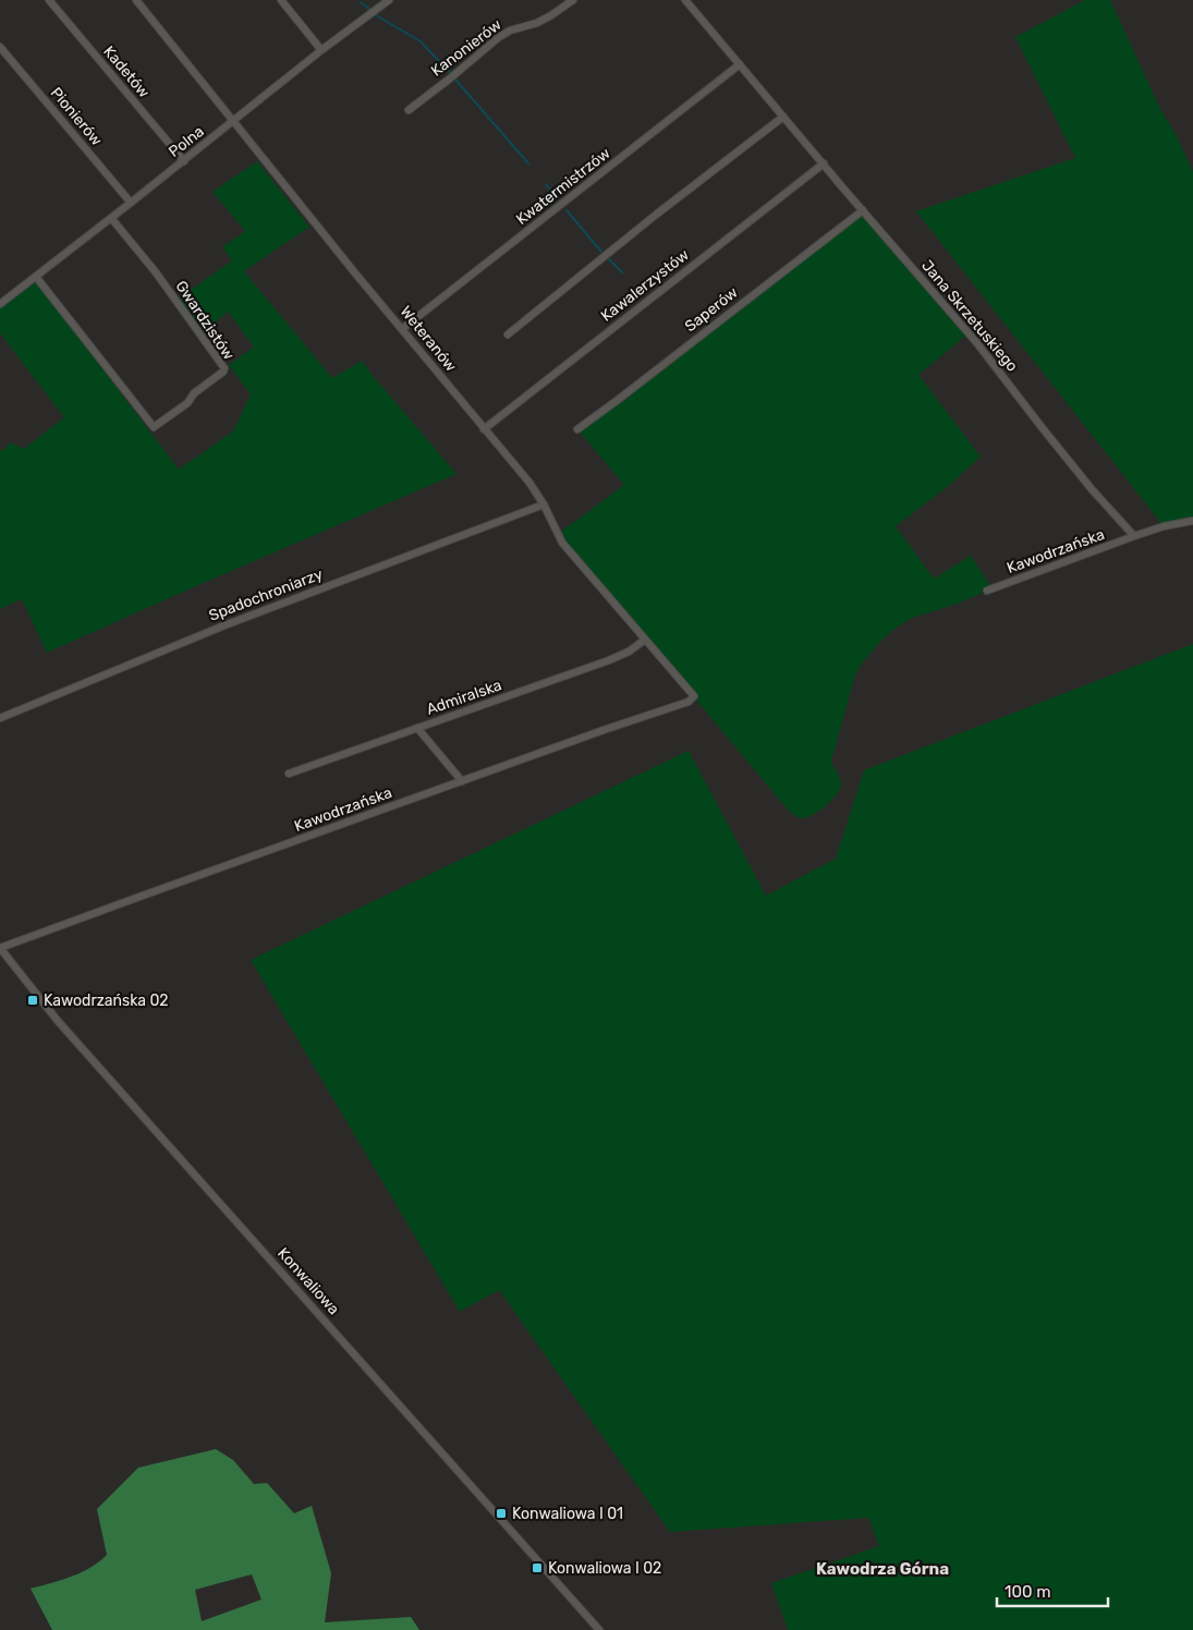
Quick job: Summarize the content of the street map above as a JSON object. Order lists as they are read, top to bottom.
{
  "streets": {
    "street": [
      "Kanonierów",
      "Kadetów",
      "Pionierów",
      "Polna",
      "Kwatermistrzów",
      "Kawalerzystów",
      "Saperów",
      "Jana Skrzetuskiego",
      "Gwardzistów",
      "Weteranów",
      "Kawodrzańska",
      "Spadochroniarzy",
      "Admiralska",
      "Konwaliowa"
    ]
  },
  "crossings": [
    ["Kadetów", "Polna"],
    ["Pionierów", "Polna"],
    ["Polna", "Gwardzistów"],
    ["Polna", "Weteranów"],
    ["Kwatermistrzów", "Jana Skrzetuskiego"],
    ["Kwatermistrzów", "Weteranów"],
    ["Kawalerzystów", "Jana Skrzetuskiego"],
    ["Kawalerzystów", "Weteranów"],
    ["Saperów", "Jana Skrzetuskiego"],
    ["Jana Skrzetuskiego", "Kawodrzańska"],
    ["Weteranów", "Kawodrzańska"],
    ["Weteranów", "Spadochroniarzy"],
    ["Weteranów", "Admiralska"],
    ["Kawodrzańska", "Konwaliowa"]
  ],
  "districts": ["Kawodrza Górna"],
  "places": {
    "transit": ["Kawodrzańska 02", "Konwaliowa I 01", "Konwaliowa I 02"]
  },
  "scale_bar": "100 m"
}
